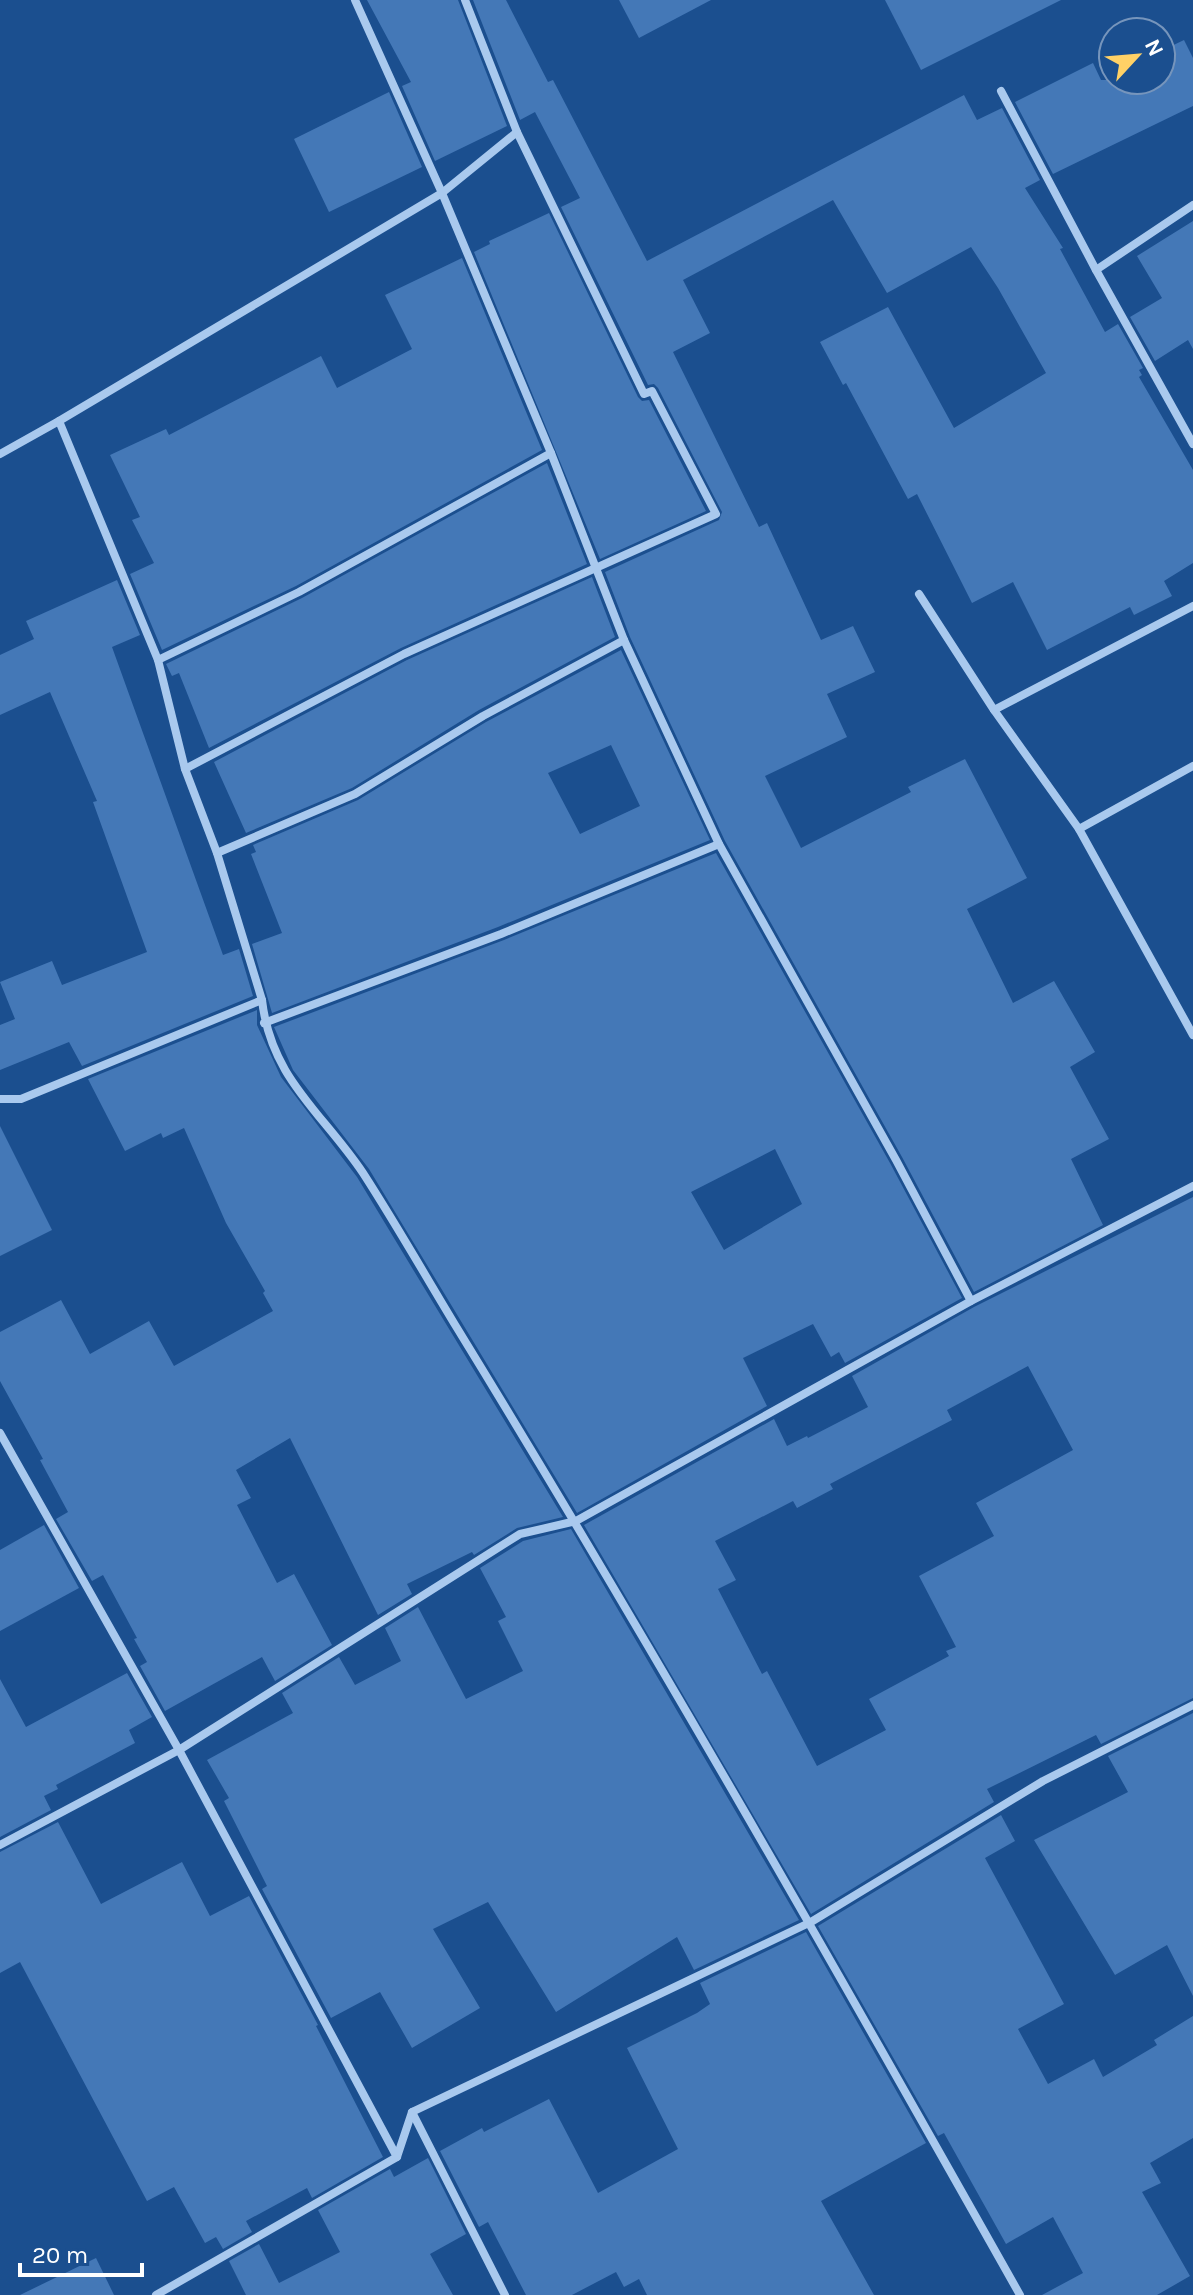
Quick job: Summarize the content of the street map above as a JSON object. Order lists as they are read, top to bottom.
{
  "scale_bar": "20 m",
  "north": "top right"
}
